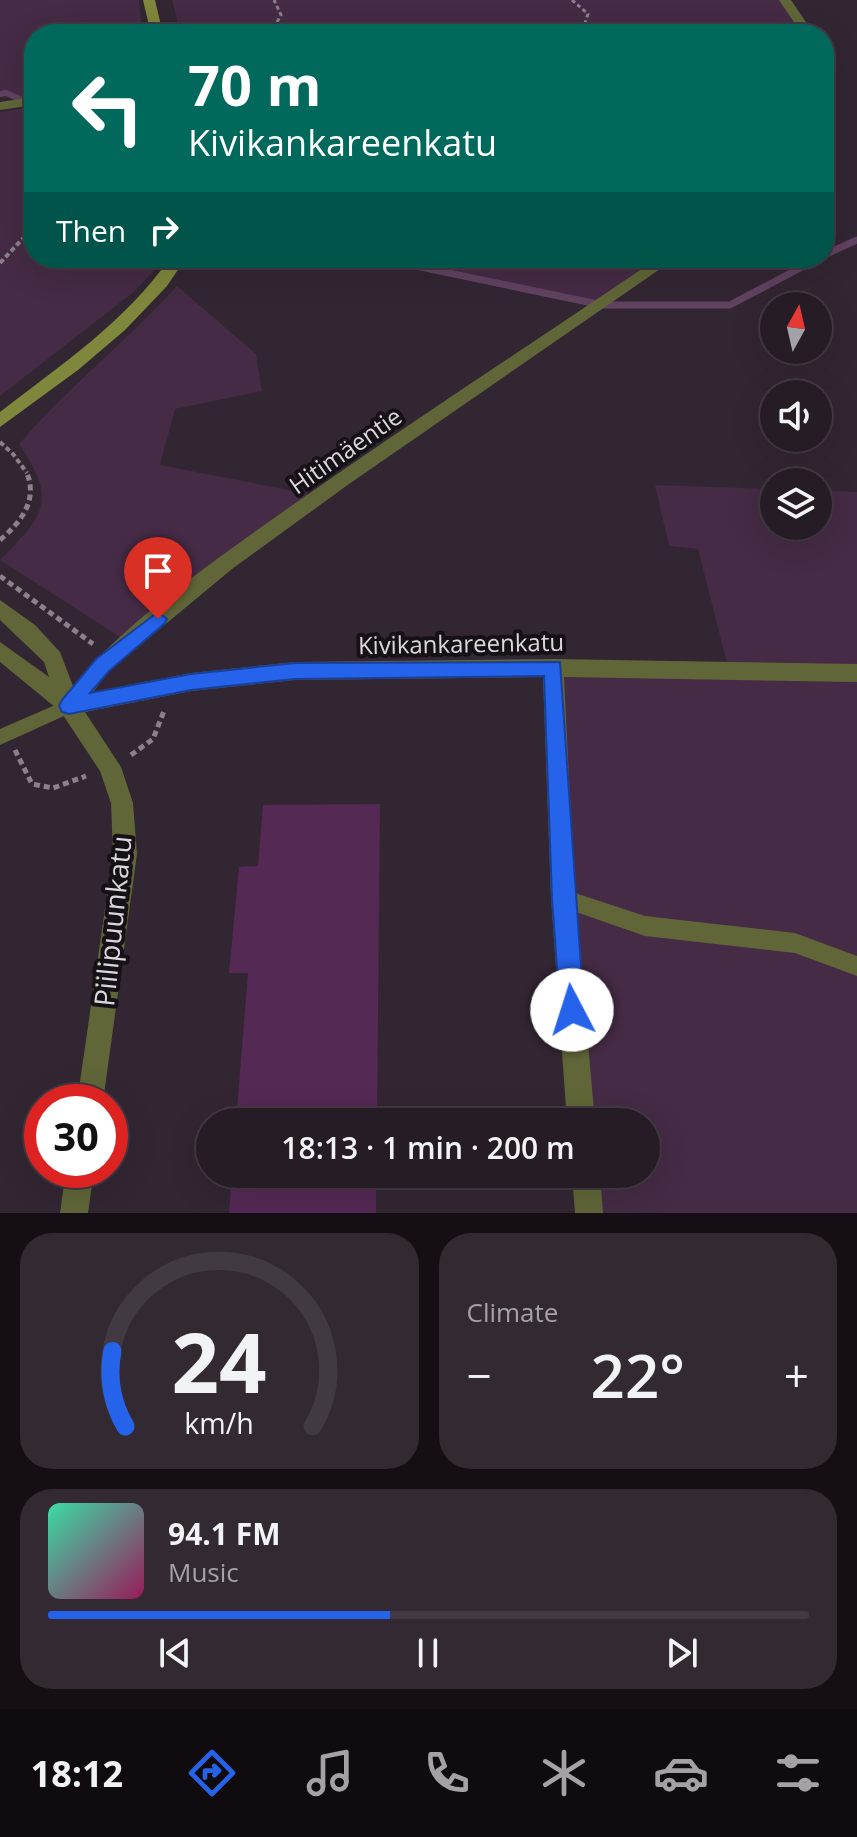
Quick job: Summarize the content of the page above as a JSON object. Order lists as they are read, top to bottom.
{
  "streets": {
    "street": ["Hitimäentie", "Kivikankareenkatu", "Piilipuunkatu"]
  },
  "crossings": [
    ["Hitimäentie", "Kivikankareenkatu"],
    ["Hitimäentie", "Piilipuunkatu"],
    ["Kivikankareenkatu", "Piilipuunkatu"]
  ],
  "north": "top",
  "page": {
    "turn": ["70 m", "Kivikankareenkatu"],
    "then": "Then",
    "limit": "30",
    "trip": "18:13 · 1 min · 200 m",
    "tile": "Climate",
    "heat": ["−", "22°", "+"],
    "song": ["94.1 FM", "Music"],
    "tabs": "18:12",
    "gauge": ["24", "km/h"]
  }
}
